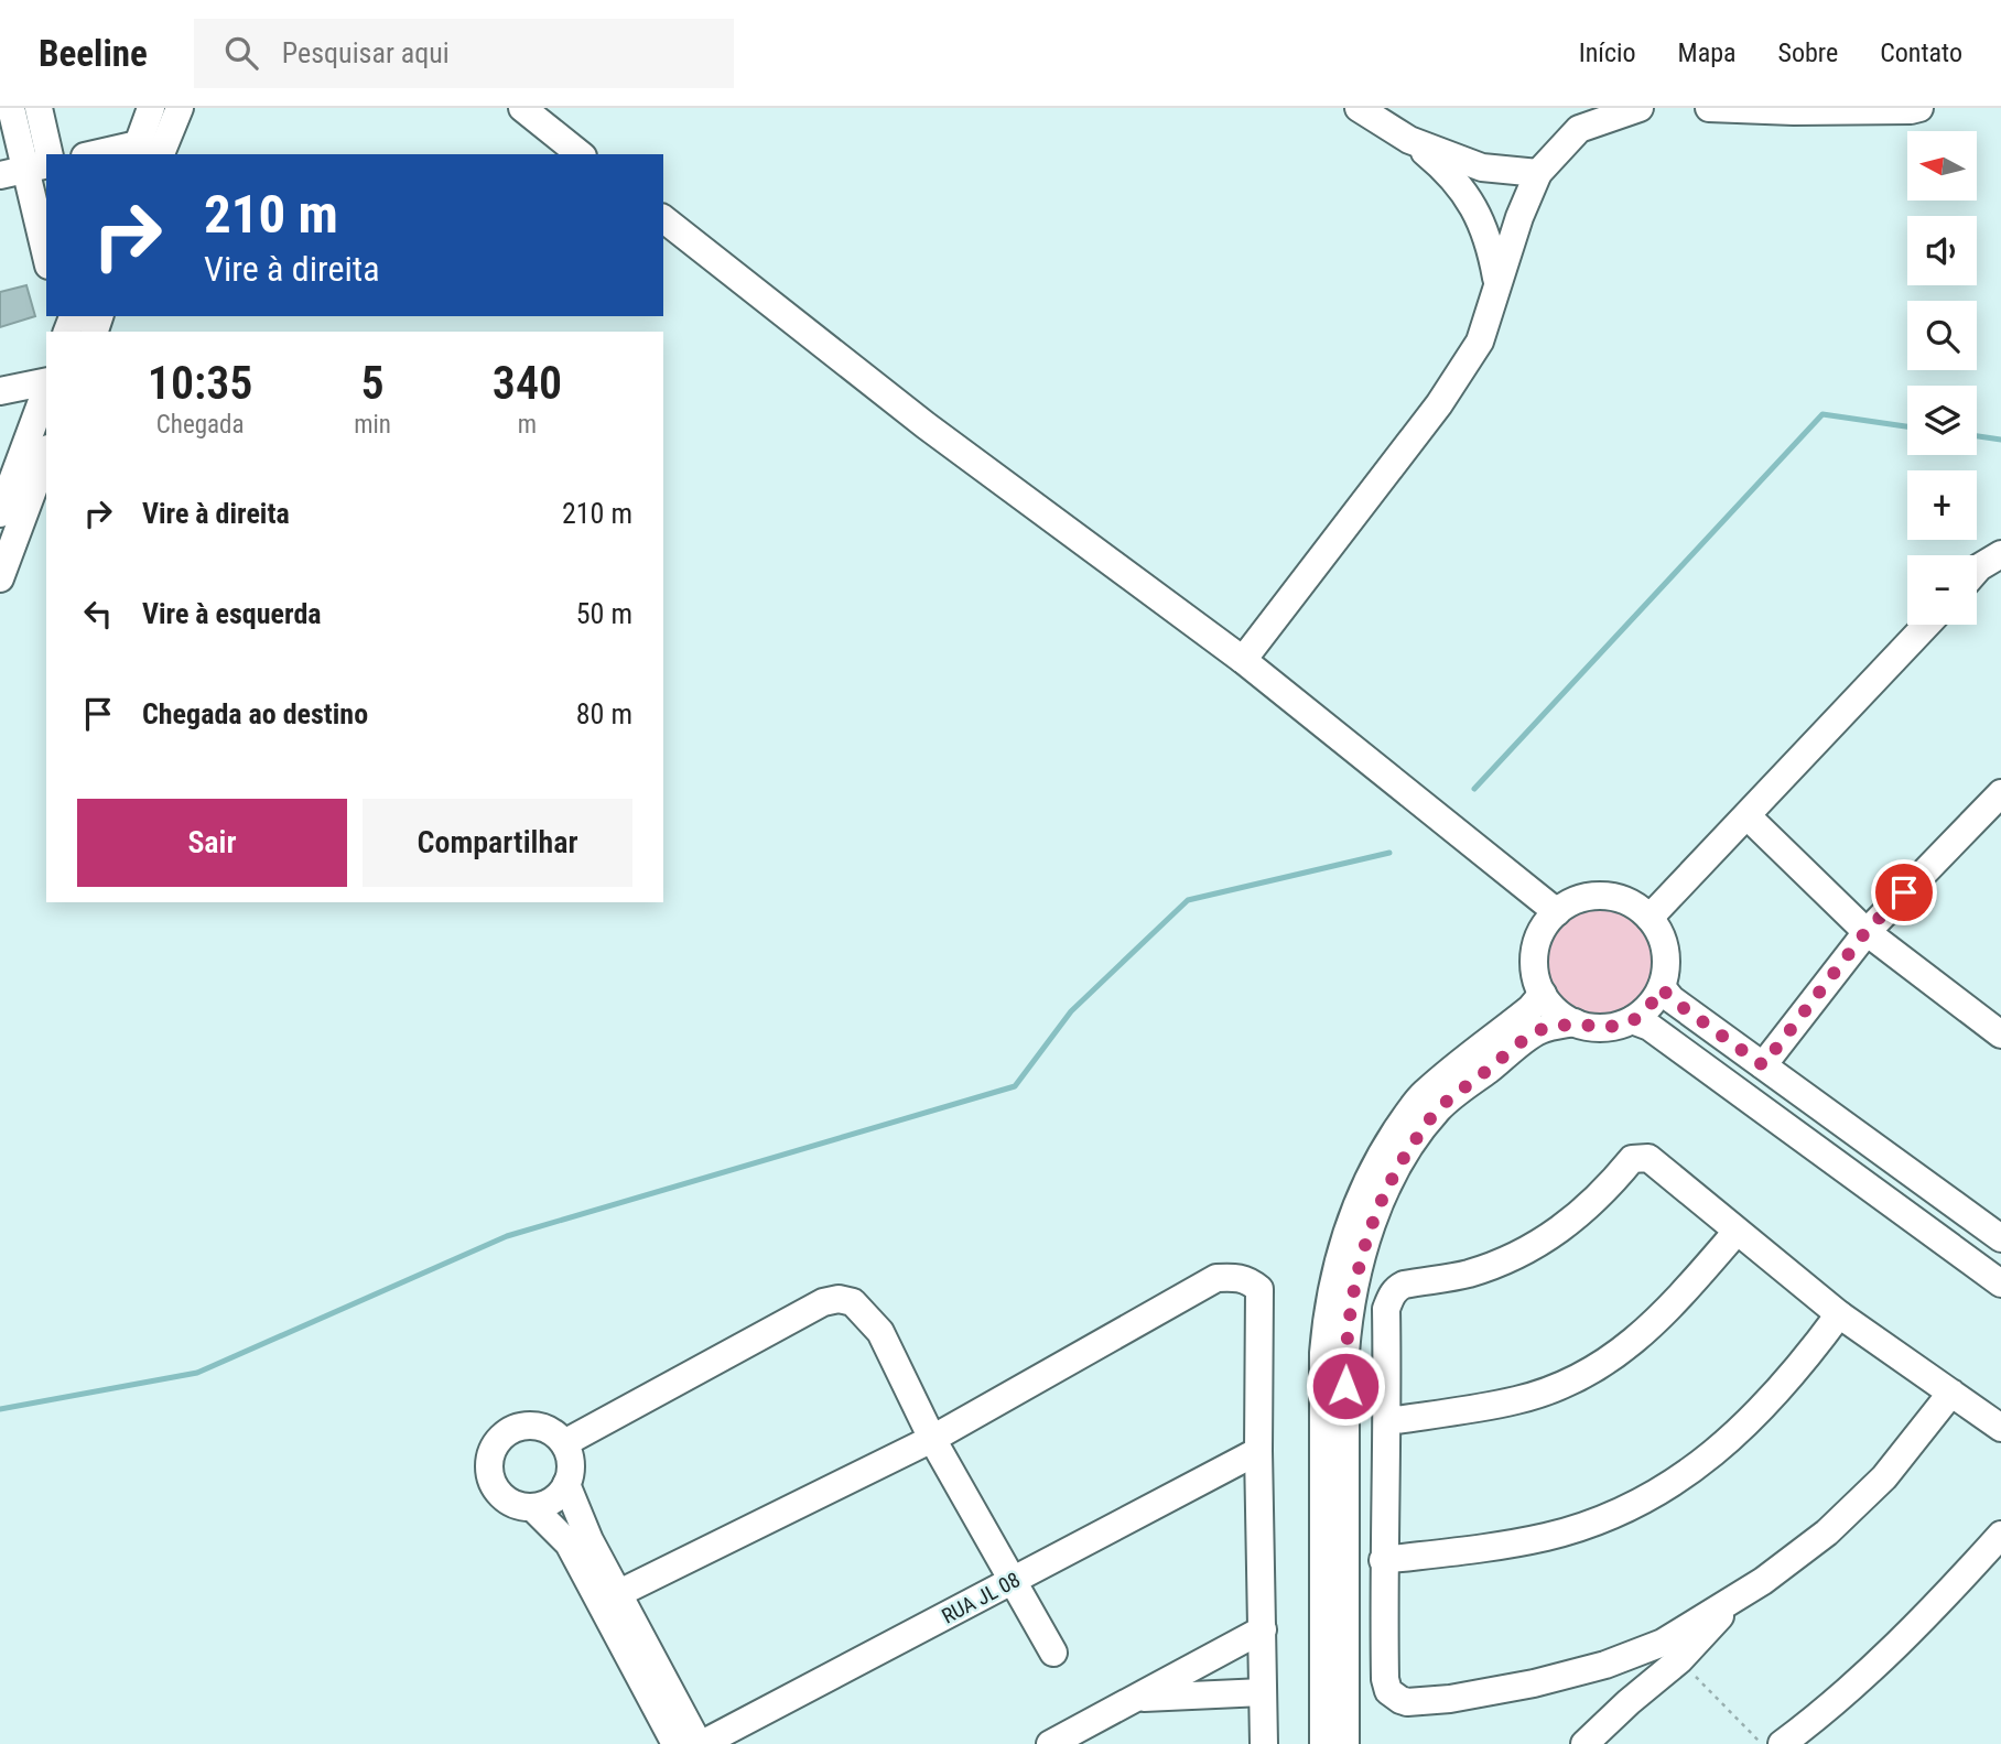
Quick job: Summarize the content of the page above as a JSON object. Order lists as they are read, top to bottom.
{
  "streets": {
    "street": ["RUA JL 08"]
  },
  "north": "left",
  "page": {
    "header": "Beeline",
    "search": "Pesquisar aqui",
    "nav": [
      "Início",
      "Mapa",
      "Sobre",
      "Contato"
    ],
    "map_buttons": ["+", "−"],
    "turn": ["210 m", "Vire à direita"],
    "eta": [
      "10:35",
      "Chegada",
      "5",
      "min",
      "340",
      "m"
    ],
    "list": [
      {
        "name": "Vire à direita",
        "value": "210 m"
      },
      {
        "name": "Vire à esquerda",
        "value": "50 m"
      },
      {
        "name": "Chegada ao destino",
        "value": "80 m"
      }
    ],
    "buttons": ["Sair", "Compartilhar"]
  }
}
